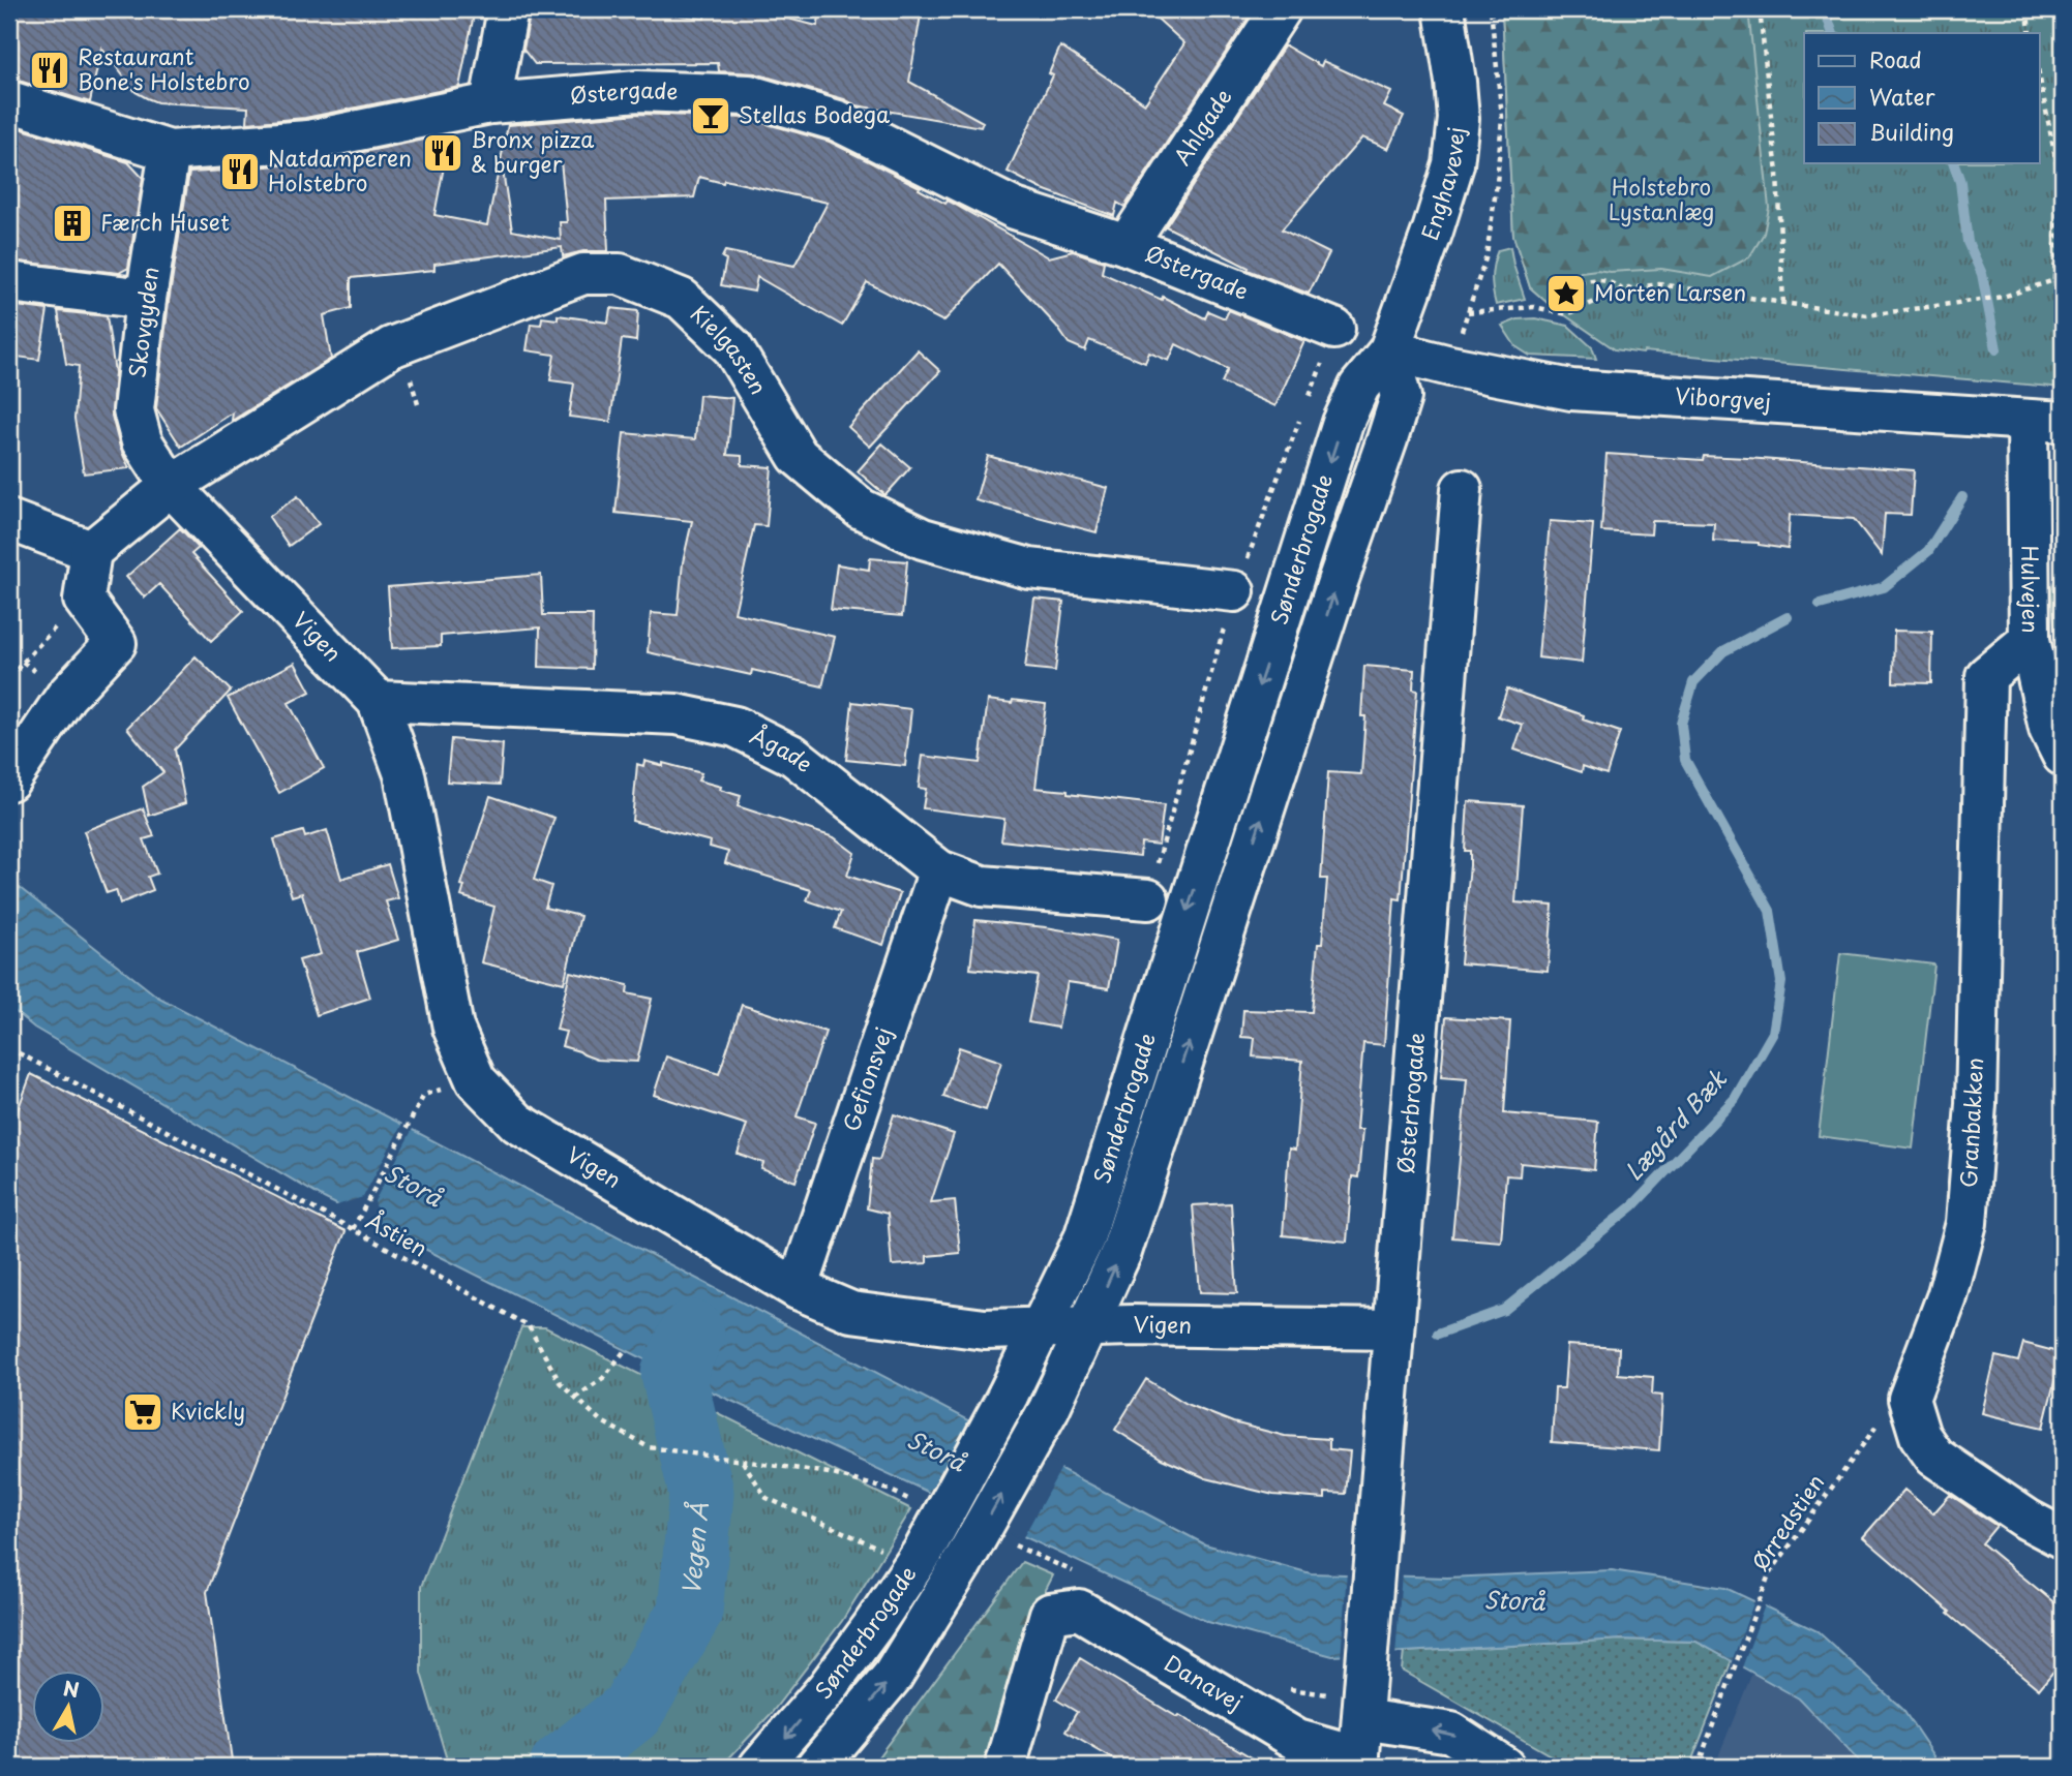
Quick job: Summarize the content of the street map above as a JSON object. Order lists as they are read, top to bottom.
{
  "streets": {
    "street": [
      "Østergade",
      "Ahlgade",
      "Enghavevej",
      "Skovgyden",
      "Kielgasten",
      "Viborgvej",
      "Sønderbrogade",
      "Hulvejen",
      "Vigen",
      "Ågade",
      "Gefionsvej",
      "Østerbrogade",
      "Granbakken",
      "Danavej"
    ],
    "path": ["Åstien", "Ørredstien"]
  },
  "crossings": [
    ["Østergade", "Ahlgade"],
    ["Østergade", "Skovgyden"],
    ["Enghavevej", "Viborgvej"],
    ["Enghavevej", "Sønderbrogade"],
    ["Skovgyden", "Kielgasten"],
    ["Skovgyden", "Vigen"],
    ["Kielgasten", "Vigen"],
    ["Viborgvej", "Sønderbrogade"],
    ["Viborgvej", "Hulvejen"],
    ["Sønderbrogade", "Vigen"],
    ["Sønderbrogade", "Åstien"],
    ["Hulvejen", "Granbakken"],
    ["Vigen", "Ågade"],
    ["Vigen", "Gefionsvej"],
    ["Vigen", "Østerbrogade"],
    ["Ågade", "Gefionsvej"],
    ["Østerbrogade", "Danavej"],
    ["Granbakken", "Ørredstien"]
  ],
  "water": ["Lægård Bæk", "Storå", "Vegen Å"],
  "parks": ["Holstebro Lystanlæg"],
  "places": {
    "restaurant": ["Restaurant Bone's Holstebro", "Bronx pizza & burger", "Natdamperen Holstebro"],
    "bar": ["Stellas Bodega"],
    "building": ["Færch Huset"],
    "place": ["Morten Larsen"],
    "supermarket": ["Kvickly"]
  },
  "legend": ["Road", "Water", "Building"],
  "north": "top"
}
